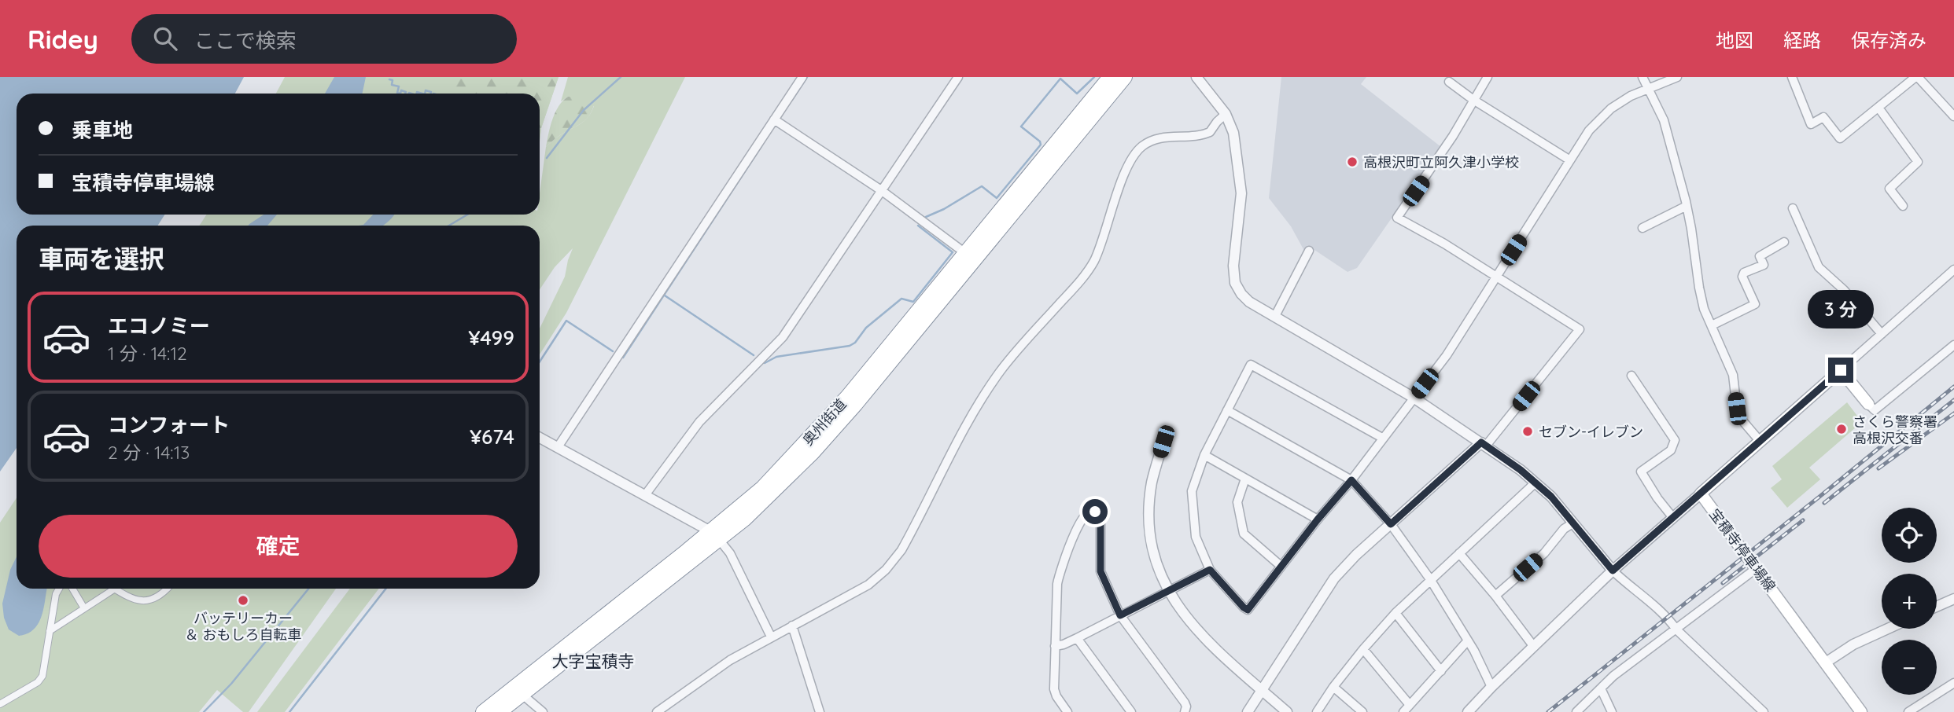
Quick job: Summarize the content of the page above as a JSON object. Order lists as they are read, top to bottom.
{
  "streets": {
    "highway": ["奥州街道"],
    "main road": ["宝積寺停車場線"]
  },
  "districts": ["大字宝積寺"],
  "places": [
    "高根沢町立阿久津小学校",
    "さくら警察署 高根沢交番",
    "セブン-イレブン",
    "バッテリーカー ＆ おもしろ自転車"
  ],
  "page": {
    "header": "Ridey",
    "search": "ここで検索",
    "nav": ["地図", "経路", "保存済み"],
    "banner": ["乗車地", "宝積寺停車場線"],
    "heading": "車両を選択",
    "bubble": "3 分",
    "list": [
      {
        "name": "エコノミー",
        "note": "1 分 · 14:12",
        "value": "¥499"
      },
      {
        "name": "コンフォート",
        "note": "2 分 · 14:13",
        "value": "¥674"
      }
    ],
    "buttons": "確定",
    "map_buttons": ["+", "−"]
  }
}
